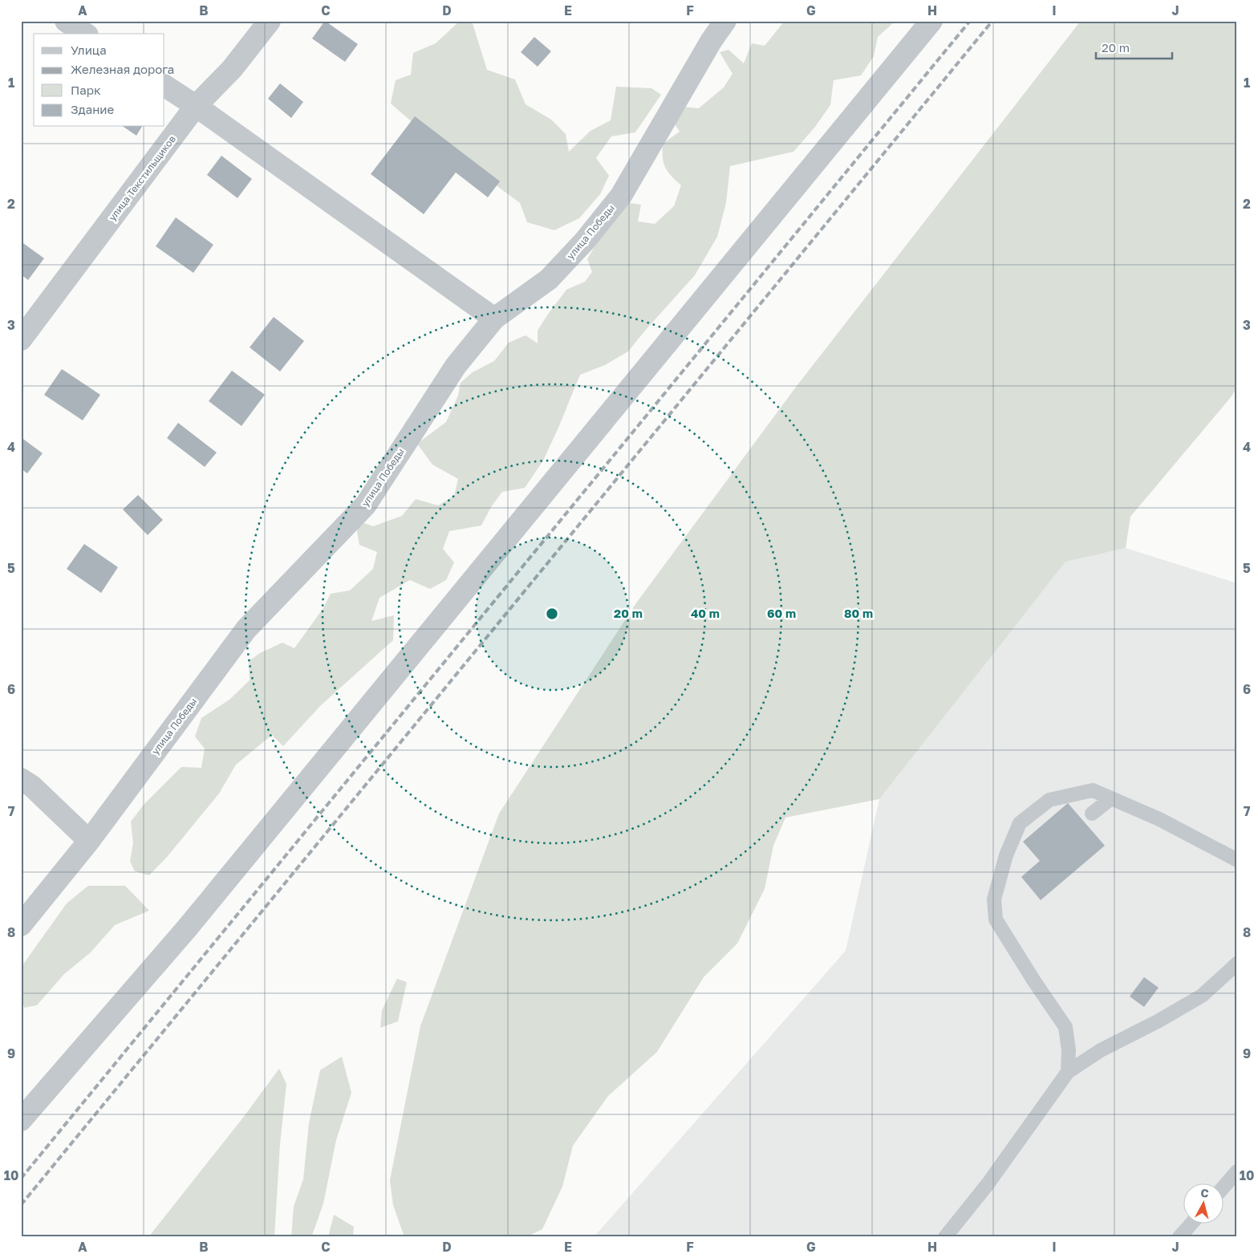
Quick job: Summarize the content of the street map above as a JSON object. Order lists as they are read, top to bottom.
{
  "streets": {
    "street": ["улица Текстильщиков", "улица Победы"]
  },
  "legend": [
    "Улица",
    "Железная дорога",
    "Парк",
    "Здание"
  ],
  "scale_bar": "20 m",
  "north": "top",
  "grid": {
    "columns": [
      "A",
      "B",
      "C",
      "D",
      "E",
      "F",
      "G",
      "H",
      "I",
      "J"
    ],
    "rows": [
      "1",
      "2",
      "3",
      "4",
      "5",
      "6",
      "7",
      "8",
      "9",
      "10"
    ]
  },
  "rings": [
    "20 m",
    "40 m",
    "60 m",
    "80 m"
  ]
}
